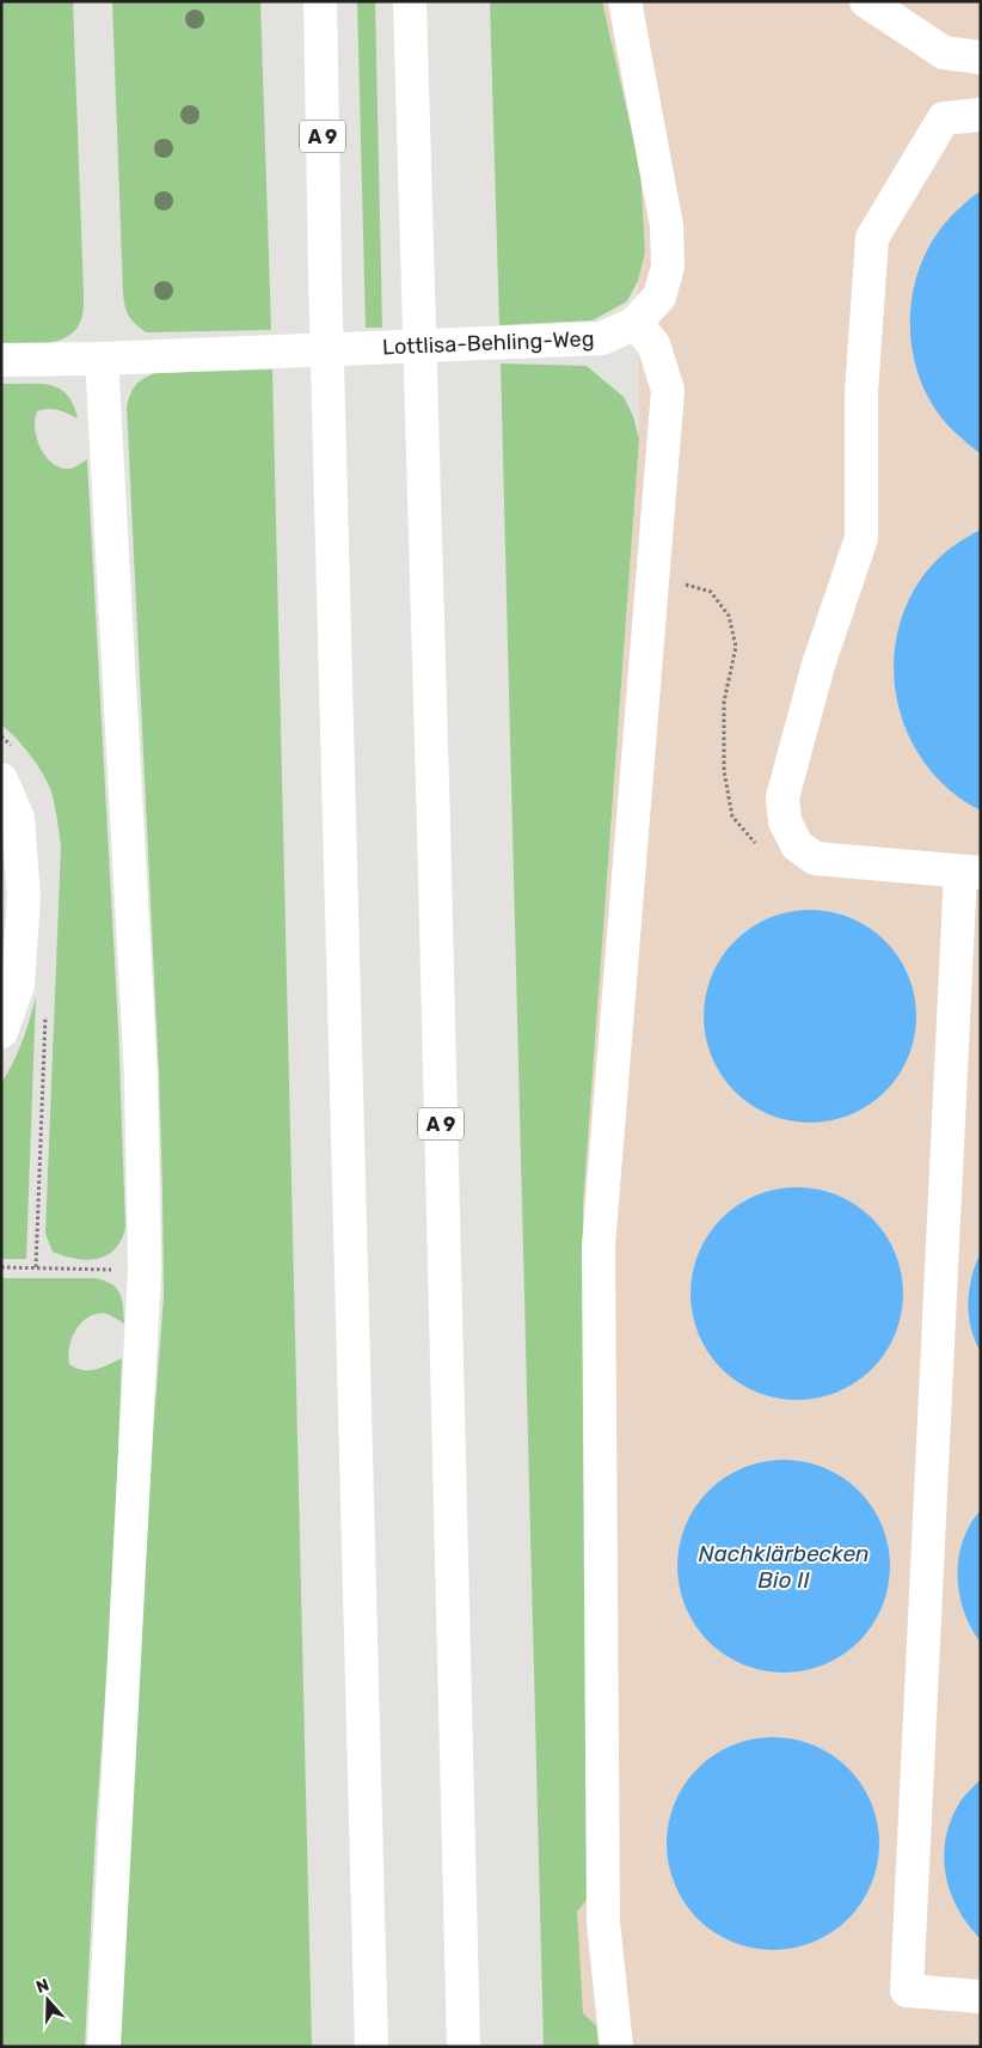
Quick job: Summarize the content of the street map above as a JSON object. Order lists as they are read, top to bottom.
{
  "streets": {
    "main road": ["A 9", "Lottlisa-Behling-Weg"]
  },
  "water": ["Nachklärbecken Bio II"],
  "north": "top"
}
